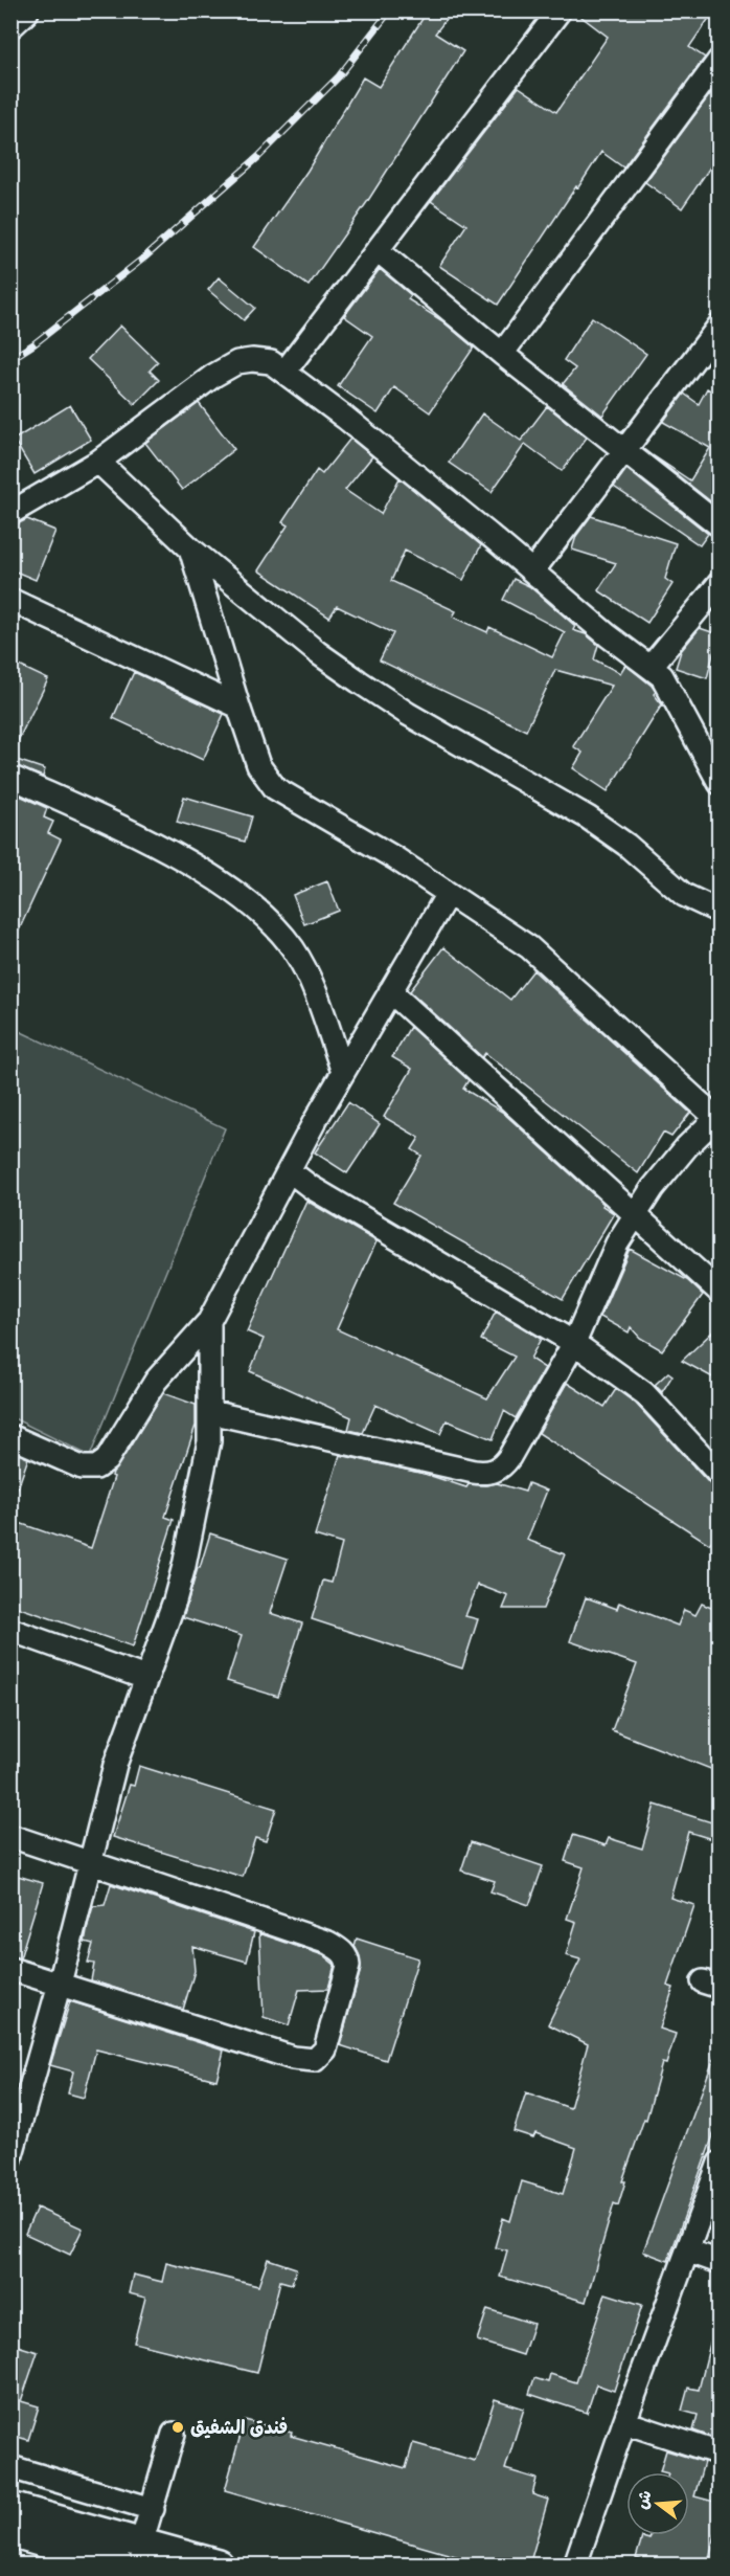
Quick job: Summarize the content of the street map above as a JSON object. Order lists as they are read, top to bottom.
{
  "places": ["فندق الشفيق"],
  "north": "left"
}
